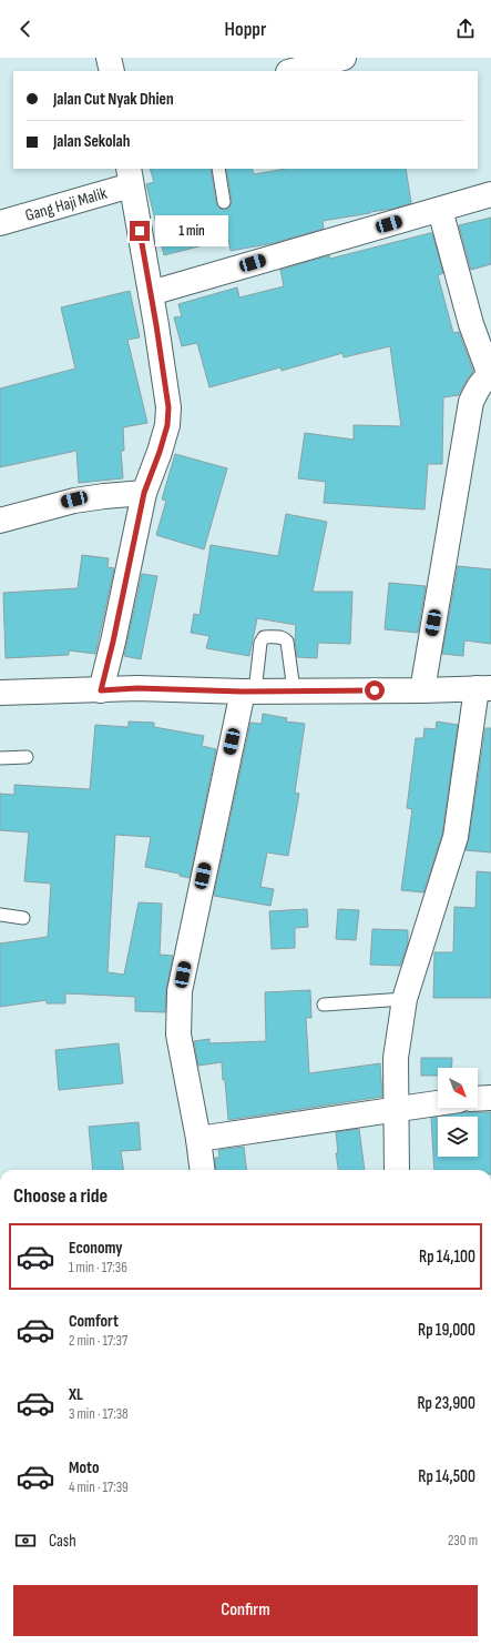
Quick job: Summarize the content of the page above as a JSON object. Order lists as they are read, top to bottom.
{
  "streets": {
    "street": ["Gang Haji Malik"]
  },
  "north": "bottom right",
  "page": {
    "header": "Hoppr",
    "banner": ["Jalan Cut Nyak Dhien", "Jalan Sekolah"],
    "bubble": "1 min",
    "heading": "Choose a ride",
    "list": [
      {
        "name": "Economy",
        "note": "1 min · 17:36",
        "value": "Rp 14,100"
      },
      {
        "name": "Comfort",
        "note": "2 min · 17:37",
        "value": "Rp 19,000"
      },
      {
        "name": "XL",
        "note": "3 min · 17:38",
        "value": "Rp 23,900"
      },
      {
        "name": "Moto",
        "note": "4 min · 17:39",
        "value": "Rp 14,500"
      }
    ],
    "pay": ["Cash", "230 m"],
    "buttons": "Confirm"
  }
}
